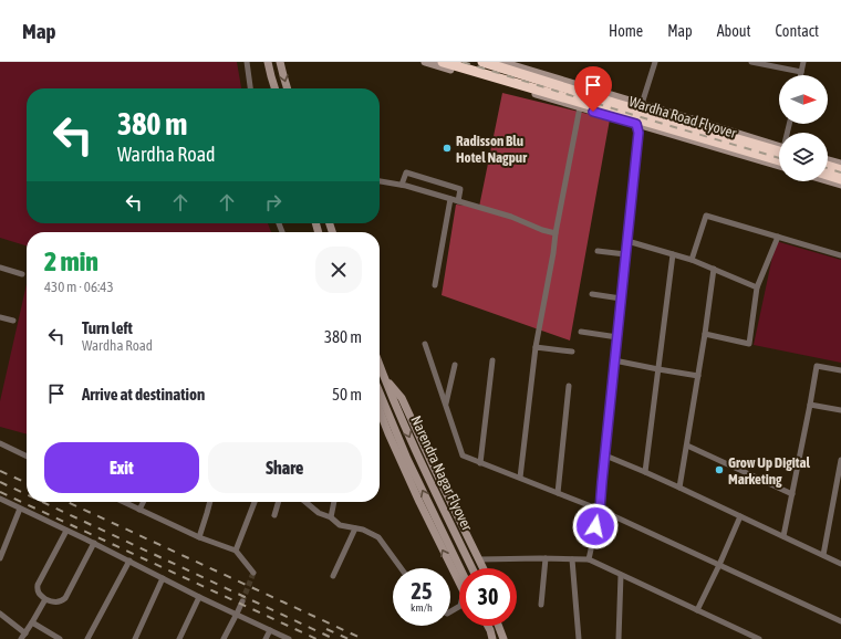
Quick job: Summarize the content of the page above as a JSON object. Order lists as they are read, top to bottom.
{
  "streets": {
    "highway": ["Wardha Road Flyover"],
    "street": ["Narendra Nagar Flyover"]
  },
  "places": ["Radisson Blu Hotel Nagpur", "Grow Up Digital Marketing"],
  "north": "right",
  "page": {
    "header": "Map",
    "nav": [
      "Home",
      "Map",
      "About",
      "Contact"
    ],
    "turn": ["380 m", "Wardha Road"],
    "heading": ["2 min", "430 m · 06:43"],
    "list": [
      {
        "name": "Turn left",
        "note": "Wardha Road",
        "value": "380 m"
      },
      {
        "name": "Arrive at destination",
        "value": "50 m"
      }
    ],
    "buttons": ["Exit", "Share"],
    "speed": "25 km/h",
    "limit": "30"
  }
}
